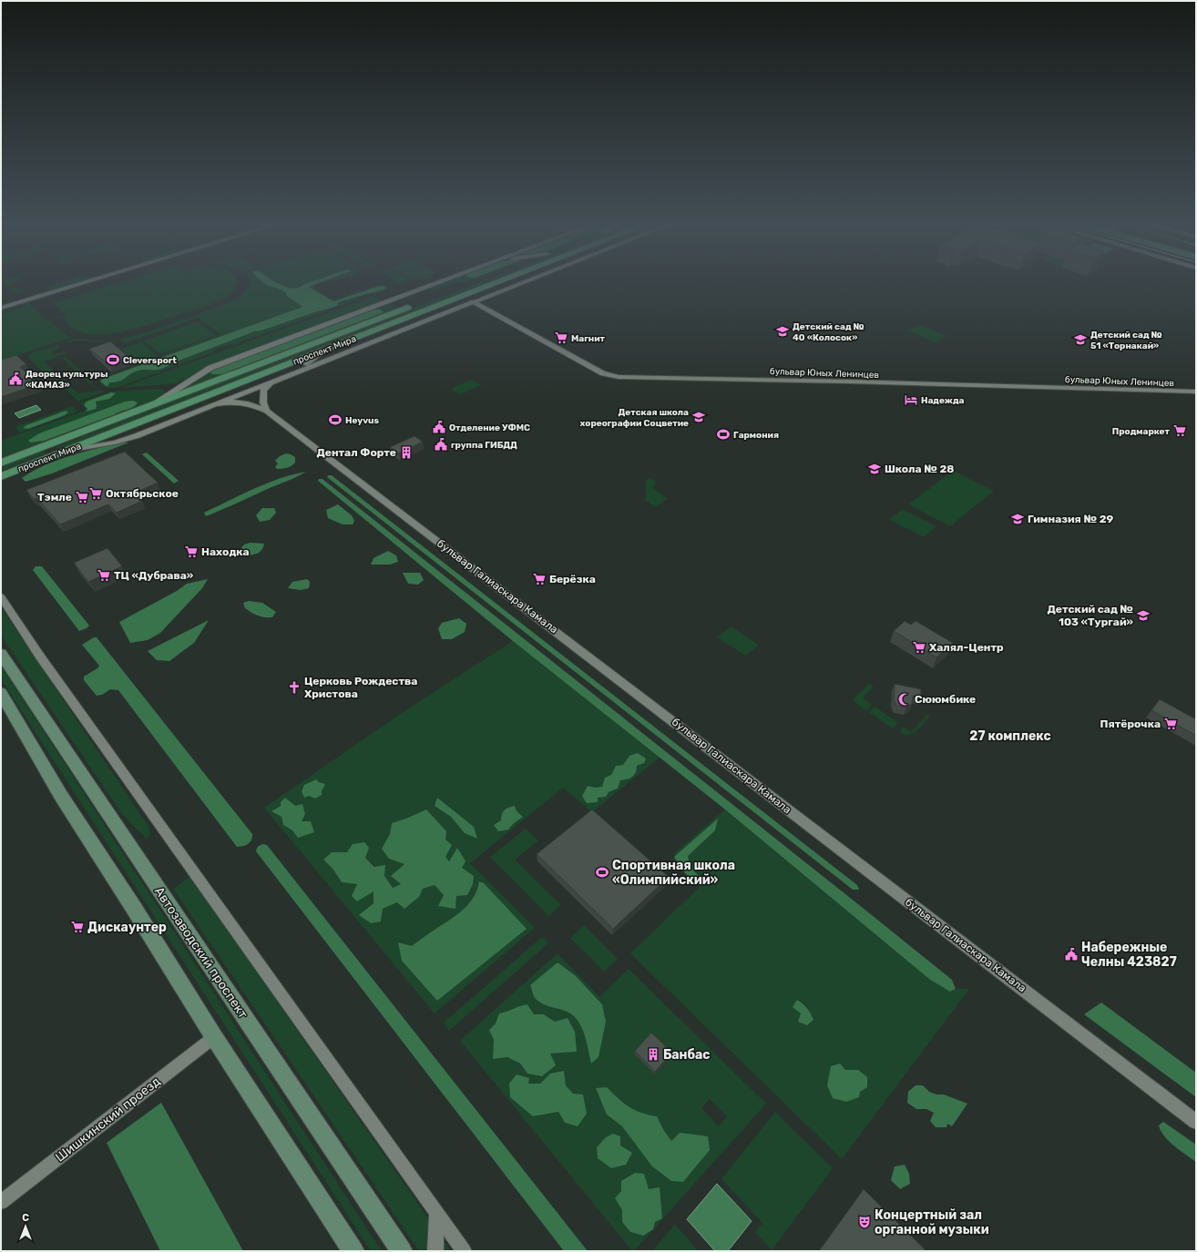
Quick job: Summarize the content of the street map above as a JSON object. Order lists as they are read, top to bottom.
{
  "streets": {
    "main road": ["проспект Мира"],
    "street": [
      "бульвар Юных Ленинцев",
      "бульвар Галиаскара Камала",
      "Автозаводский проспект",
      "Шишкинский проезд"
    ]
  },
  "districts": ["27 комплекс"],
  "places": {
    "school or university": [
      "Детский сад № 40 «Колосок»",
      "Детский сад № 51 «Торнакай»",
      "Детская школа хореографии Соцветие",
      "Школа № 28",
      "Гимназия № 29",
      "Детский сад № 103 «Тургай»"
    ],
    "supermarket": [
      "Магнит",
      "Продмаркет",
      "Октябрьское",
      "Тэмле",
      "Находка",
      "ТЦ «Дубрава»",
      "Берёзка",
      "Халял-Центр",
      "Пятёрочка",
      "Дискаунтер"
    ],
    "sports": [
      "Cleversport",
      "Heyvus",
      "Гармония",
      "Спортивная школа «Олимпийский»"
    ],
    "public building": [
      "Дворец культуры «КАМАЗ»",
      "Отделение УФМС",
      "группа ГИБДД",
      "Набережные Челны 423827"
    ],
    "hotel": ["Надежда"],
    "building": ["Дентал Форте", "Банбас"],
    "church": ["Церковь Рождества Христова"],
    "mosque": ["Сююмбике"],
    "theatre": ["Концертный зал органной музыки"]
  },
  "north": "top"
}
